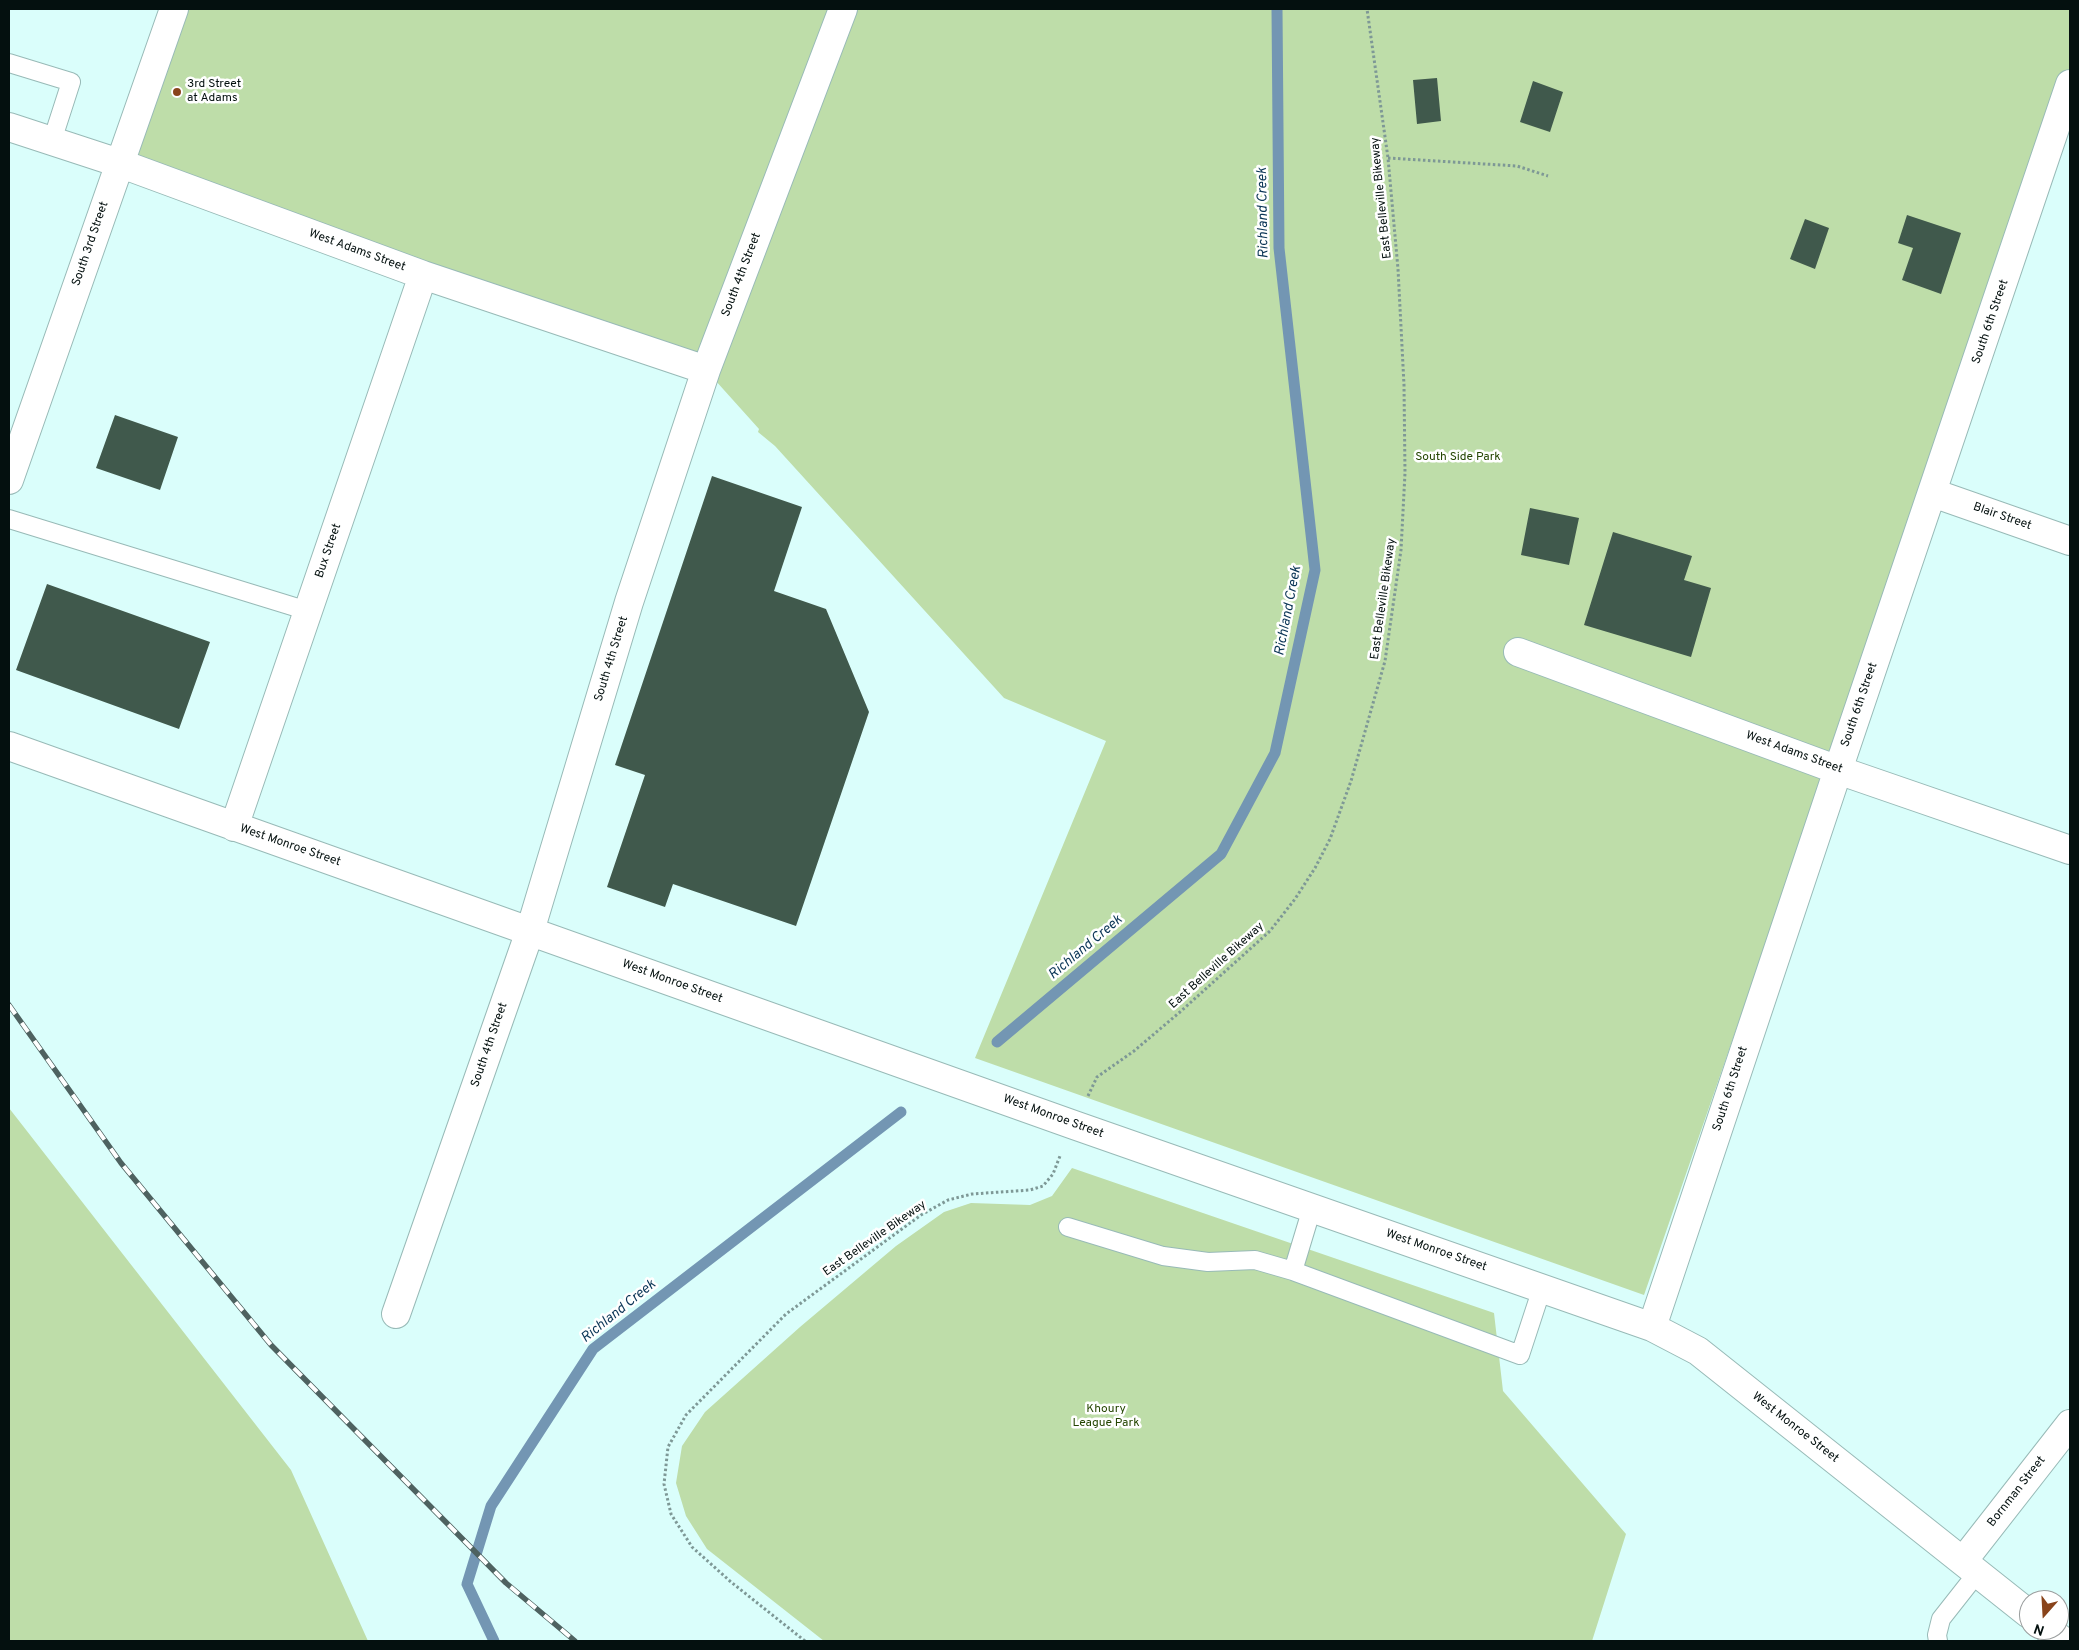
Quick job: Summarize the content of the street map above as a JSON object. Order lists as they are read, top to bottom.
{
  "streets": {
    "street": [
      "South 3rd Street",
      "West Adams Street",
      "South 4th Street",
      "South 6th Street",
      "Blair Street",
      "Bux Street",
      "West Monroe Street",
      "Bornman Street"
    ],
    "path": ["East Belleville Bikeway"]
  },
  "crossings": [
    ["East Belleville Bikeway", "West Monroe Street"],
    ["South 3rd Street", "West Adams Street"],
    ["West Adams Street", "South 4th Street"],
    ["West Adams Street", "South 6th Street"],
    ["West Adams Street", "Bux Street"],
    ["South 4th Street", "West Monroe Street"],
    ["South 6th Street", "Blair Street"],
    ["South 6th Street", "West Monroe Street"],
    ["Bux Street", "West Monroe Street"],
    ["West Monroe Street", "Bornman Street"]
  ],
  "water": ["Richland Creek"],
  "parks": ["South Side Park", "Khoury League Park"],
  "places": ["3rd Street at Adams"],
  "north": "bottom"
}
